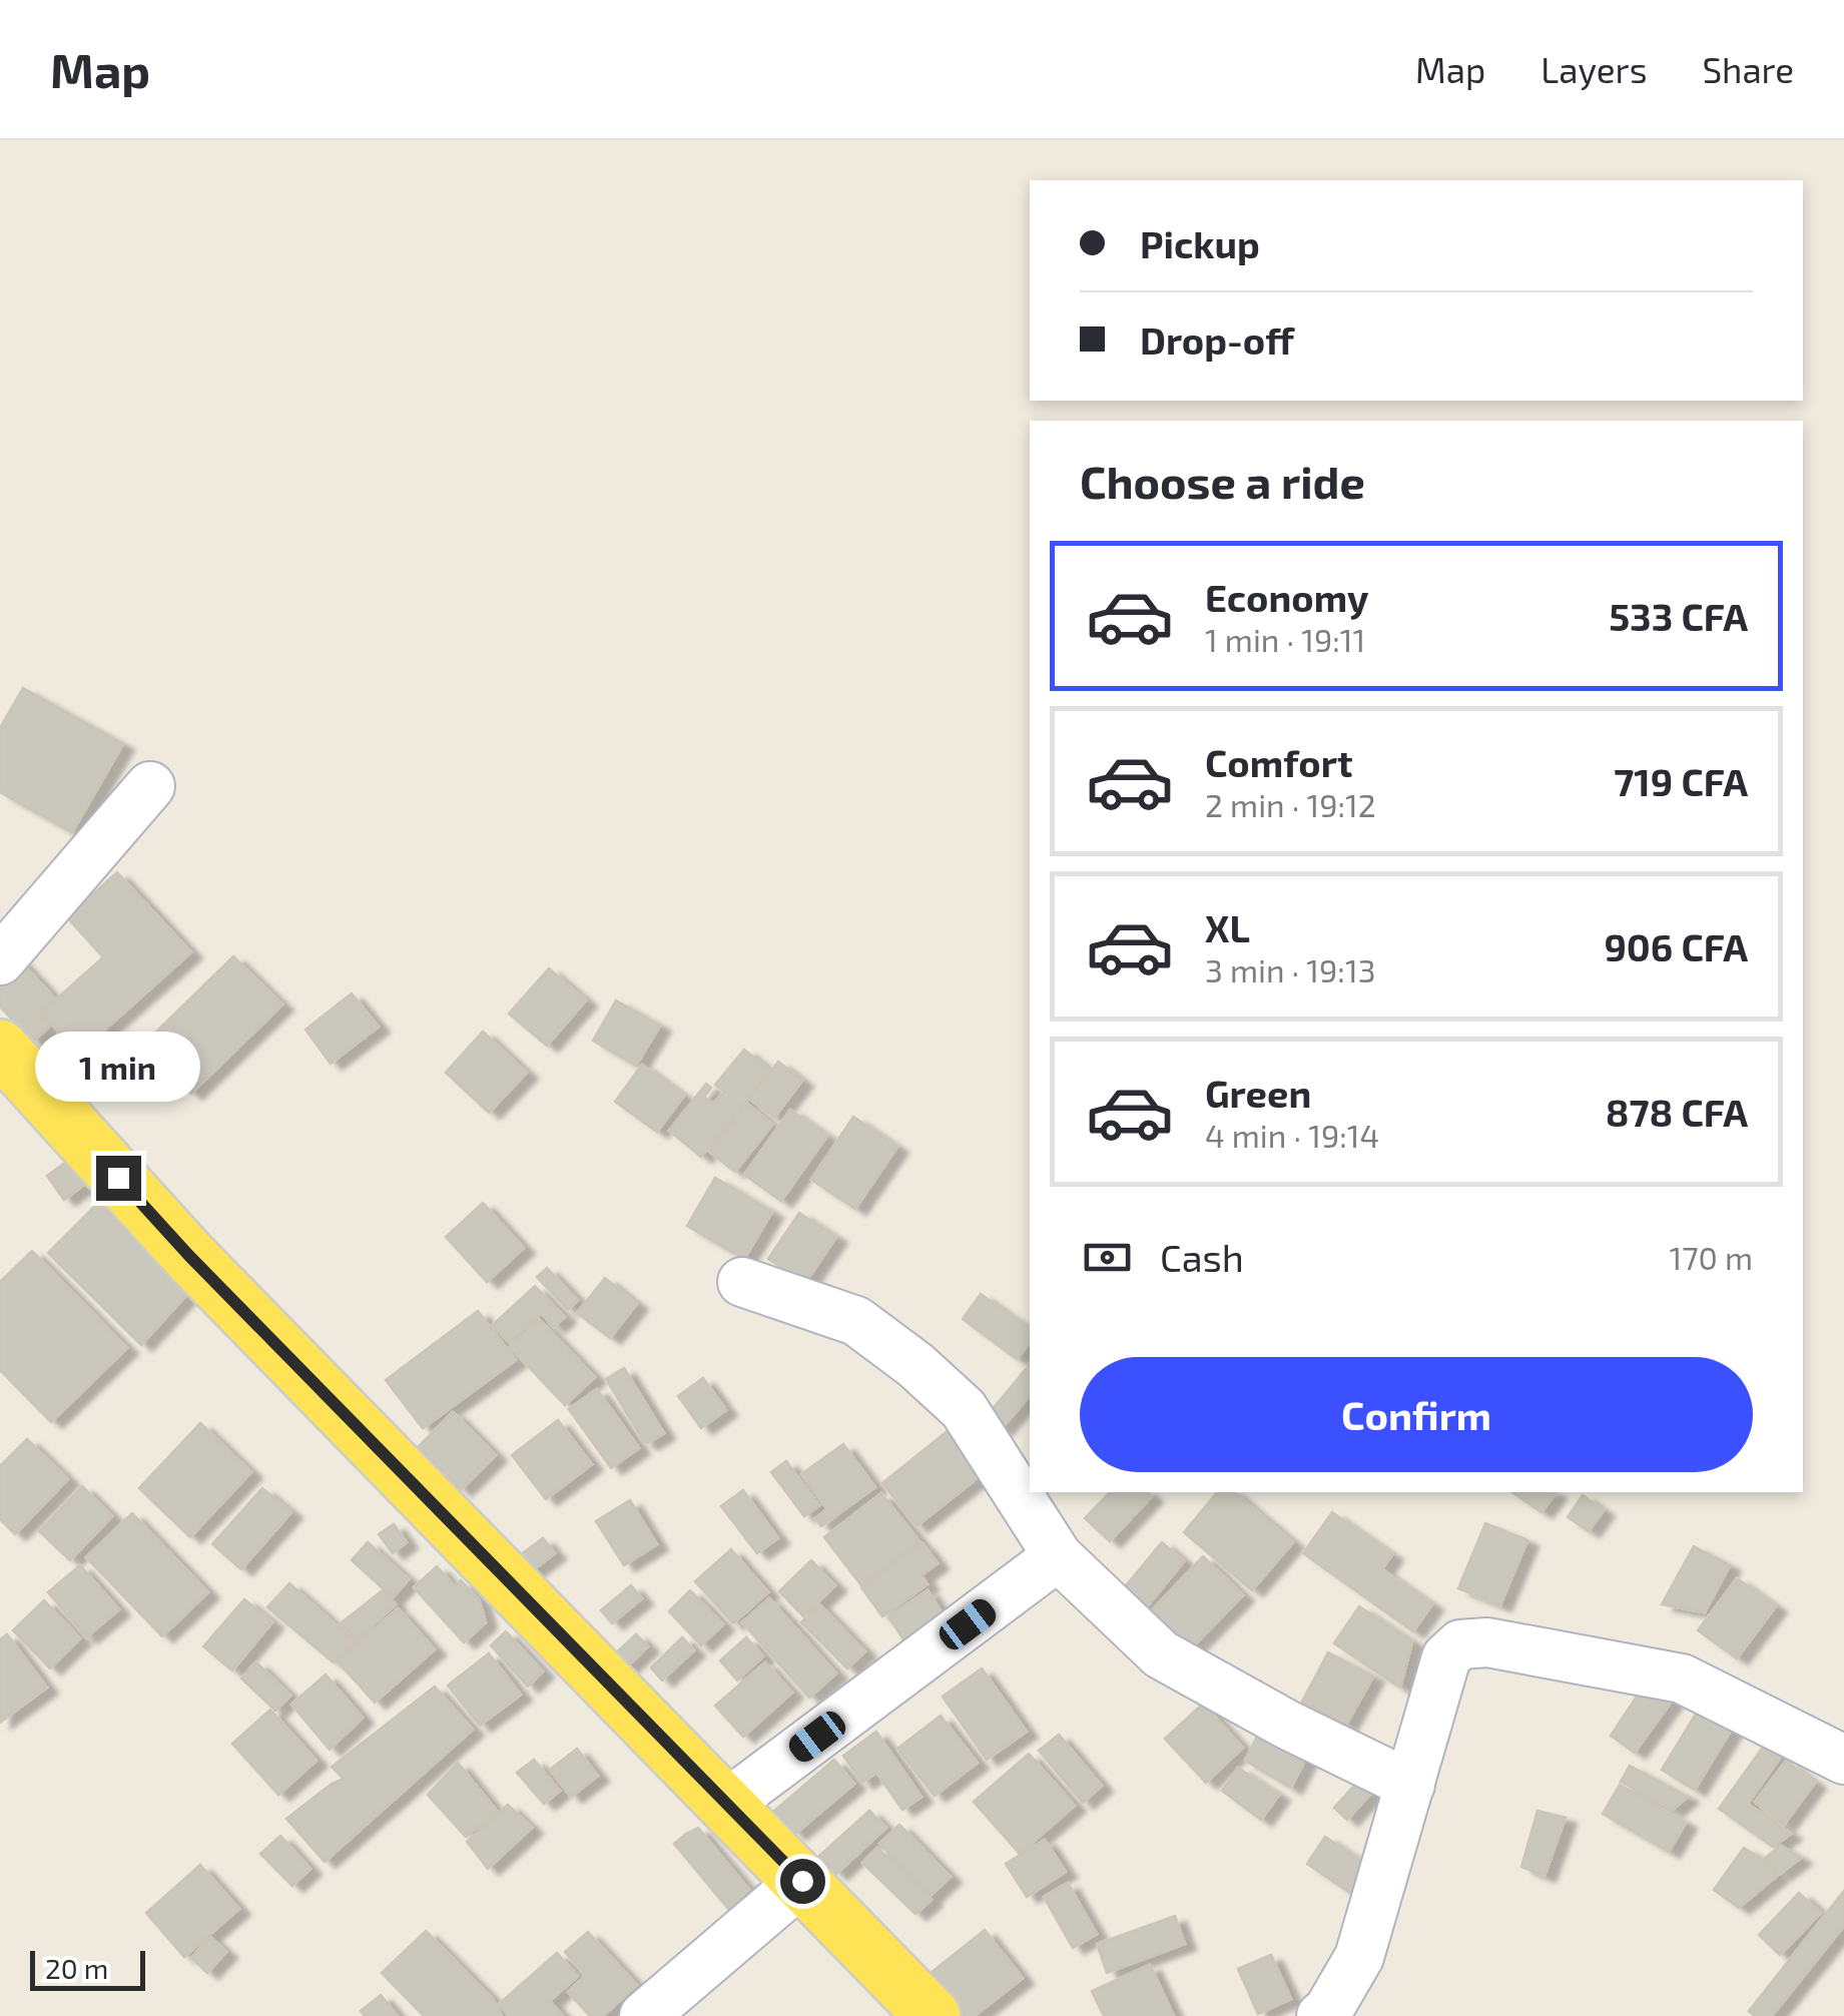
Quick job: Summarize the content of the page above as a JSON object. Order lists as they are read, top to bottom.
{
  "scale_bar": "20 m",
  "page": {
    "header": "Map",
    "nav": ["Map", "Layers", "Share"],
    "banner": ["Pickup", "Drop-off"],
    "heading": "Choose a ride",
    "list": [
      {
        "name": "Economy",
        "note": "1 min · 19:11",
        "value": "533 CFA"
      },
      {
        "name": "Comfort",
        "note": "2 min · 19:12",
        "value": "719 CFA"
      },
      {
        "name": "XL",
        "note": "3 min · 19:13",
        "value": "906 CFA"
      },
      {
        "name": "Green",
        "note": "4 min · 19:14",
        "value": "878 CFA"
      }
    ],
    "bubble": "1 min",
    "pay": ["Cash", "170 m"],
    "buttons": "Confirm",
    "scale": "20 m"
  }
}
